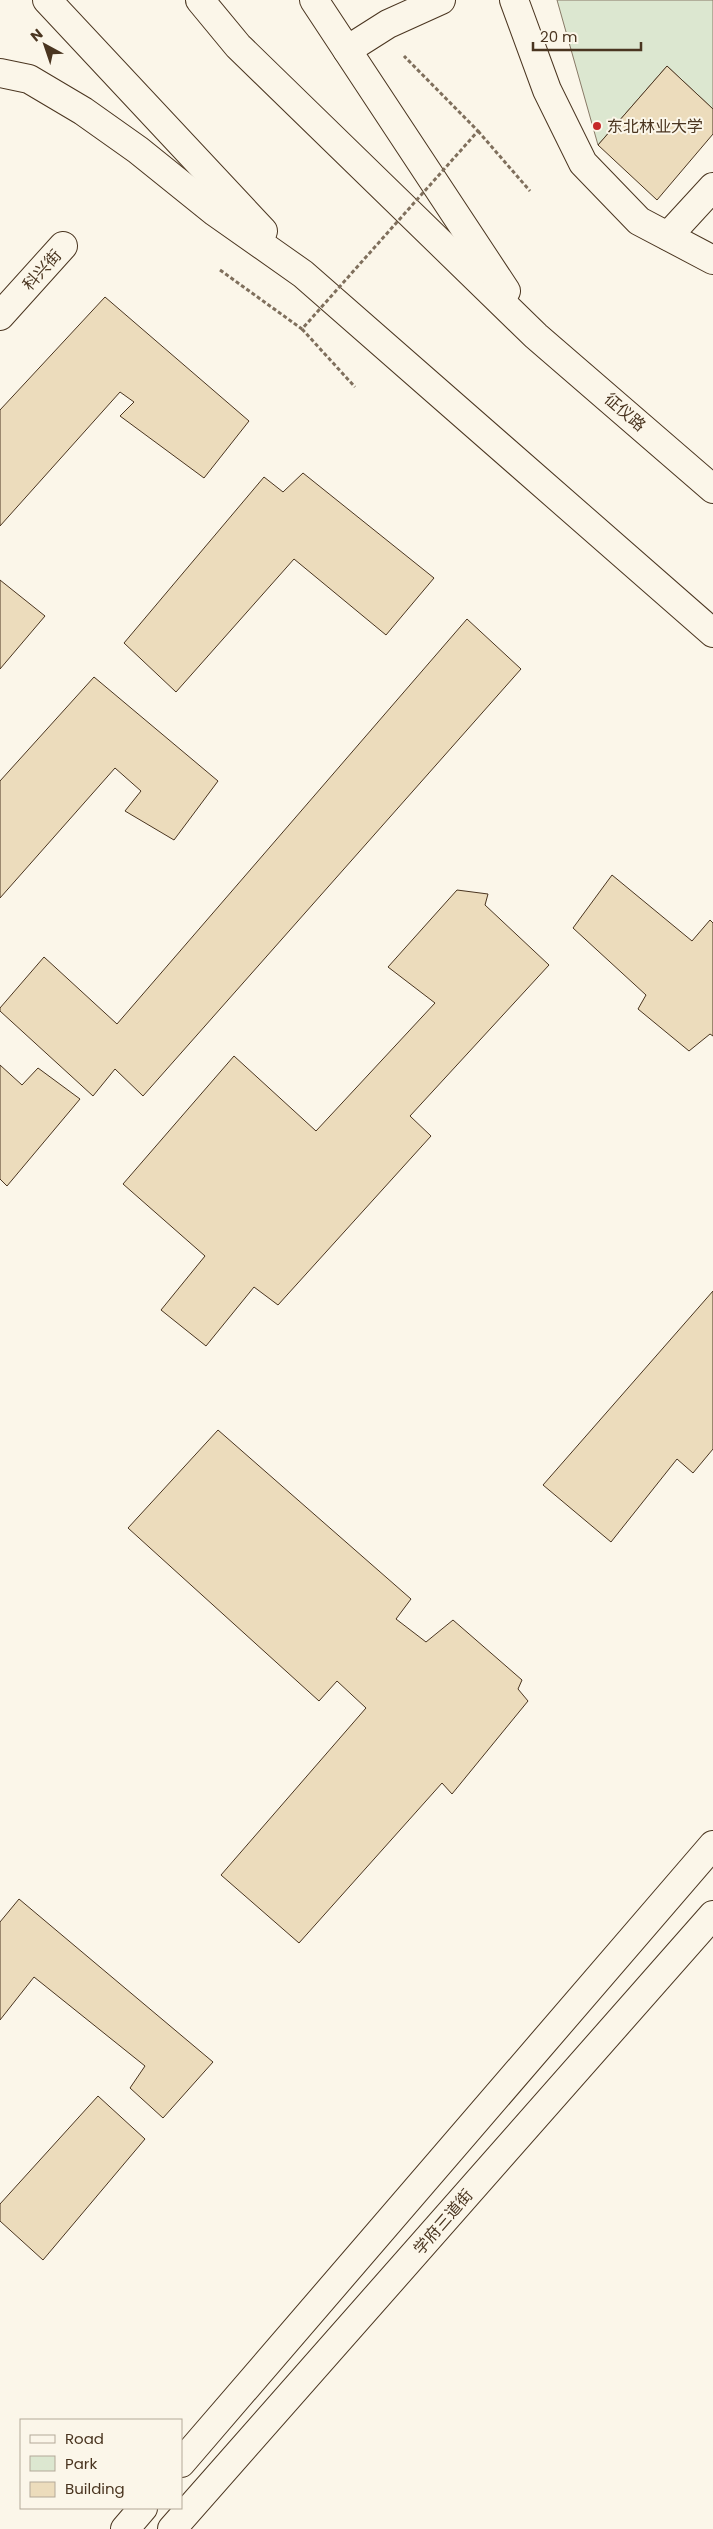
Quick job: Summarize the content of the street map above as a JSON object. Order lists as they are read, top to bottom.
{
  "streets": {
    "main road": ["科兴街", "征仪路", "学府三道街"]
  },
  "places": ["东北林业大学"],
  "legend": ["Road", "Park", "Building"],
  "scale_bar": "20 m",
  "north": "top left"
}
